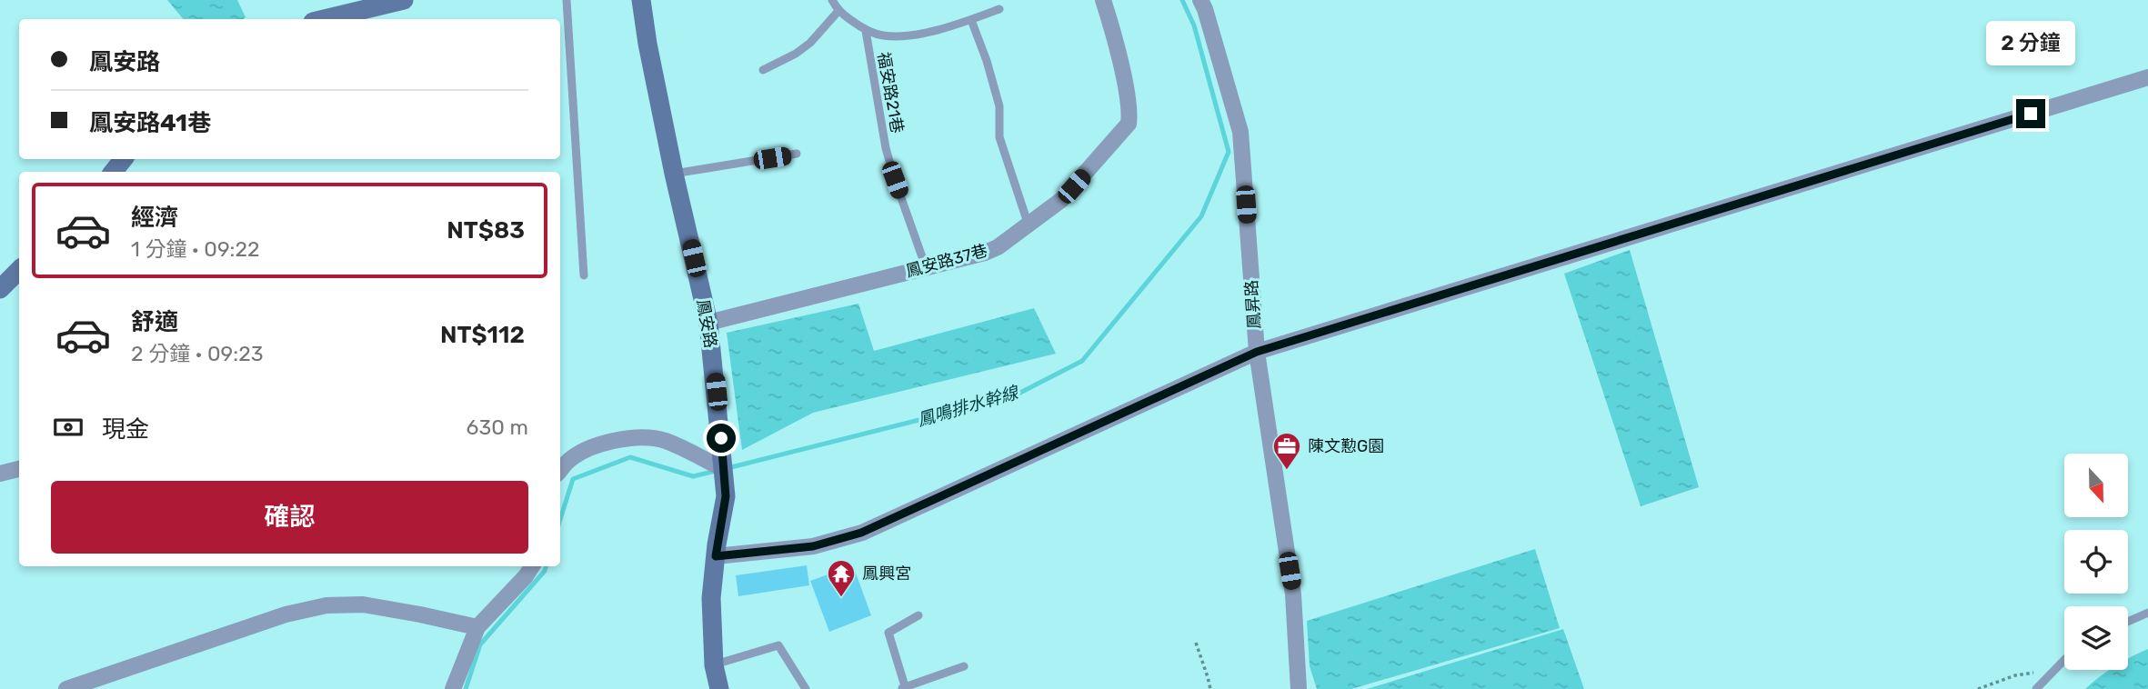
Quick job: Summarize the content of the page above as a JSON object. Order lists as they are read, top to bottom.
{
  "streets": {
    "street": ["鳳安路37巷", "鳳昇路", "鳳安路"],
    "lane": ["福安路21巷"]
  },
  "crossings": [
    ["福安路21巷", "鳳安路37巷"],
    ["鳳安路37巷", "鳳安路"]
  ],
  "water": ["鳳鳴排水幹線"],
  "places": {
    "office": ["陳文懃G園"],
    "temple": ["鳳興宮"]
  },
  "north": "bottom",
  "page": {
    "banner": ["鳳安路", "鳳安路41巷"],
    "bubble": "2 分鐘",
    "list": [
      {
        "name": "經濟",
        "note": "1 分鐘 · 09:22",
        "value": "NT$83"
      },
      {
        "name": "舒適",
        "note": "2 分鐘 · 09:23",
        "value": "NT$112"
      }
    ],
    "pay": ["現金", "630 m"],
    "buttons": "確認"
  }
}
